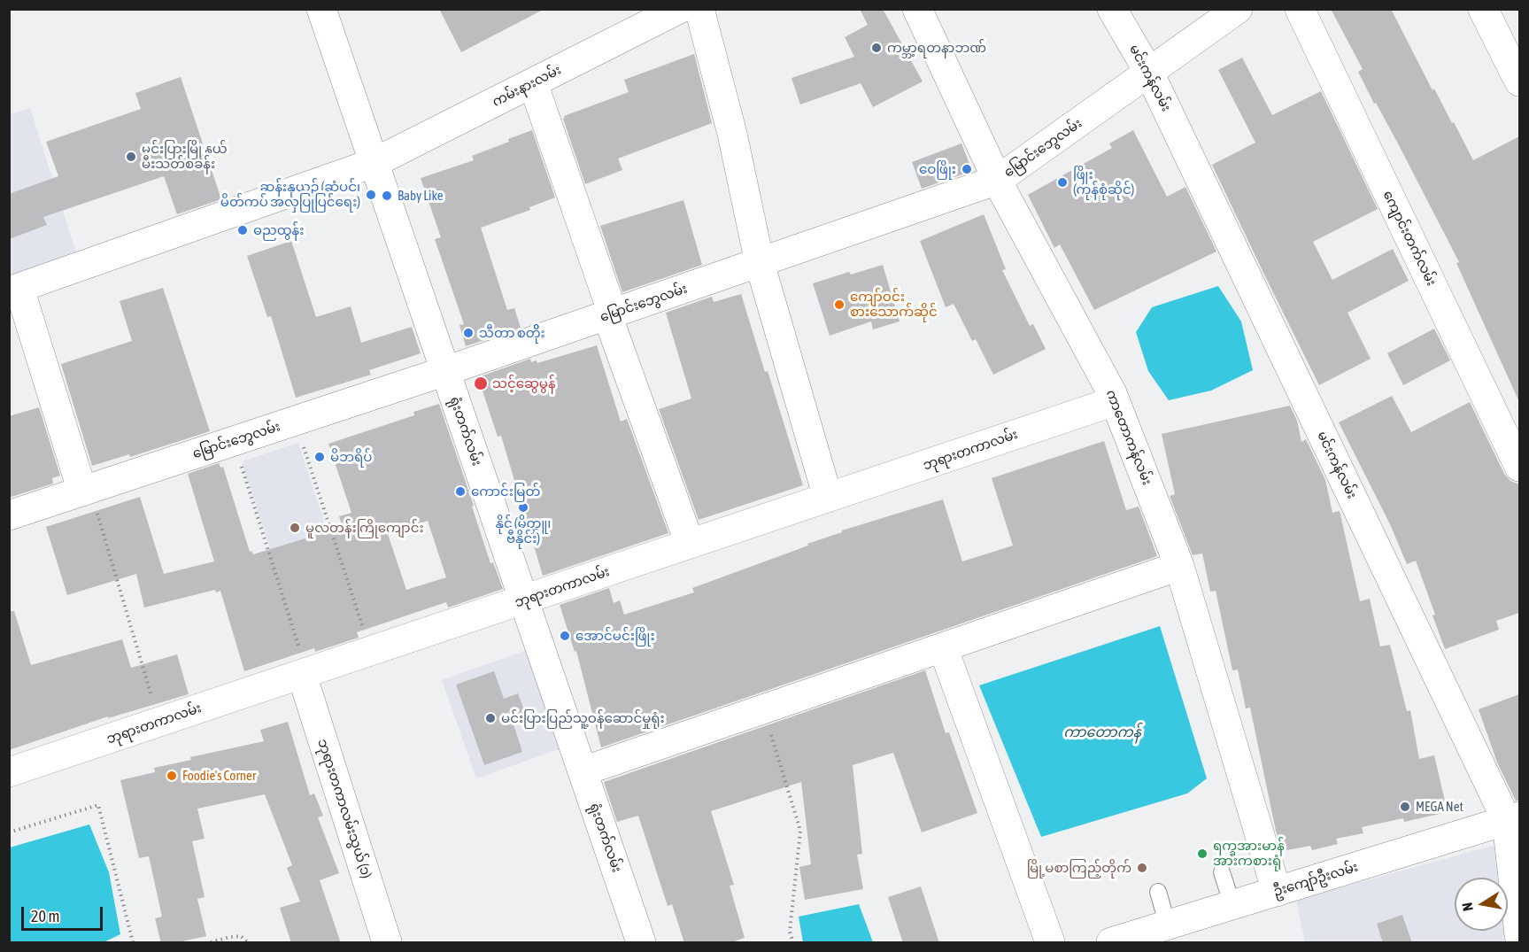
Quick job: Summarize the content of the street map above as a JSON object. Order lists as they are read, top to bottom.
{
  "streets": {
    "street": [
      "မင်းကန်လမ်း",
      "ကမ်းနားလမ်း",
      "မြောင်းဘွေလမ်း",
      "ကျောင်းတက်လမ်း",
      "ရုံးတက်လမ်း",
      "ကာတောကန်လမ်း",
      "ဘုရားတကာလမ်း",
      "ဘုရားတကာလမ်းသွယ် (၁)",
      "ဦးကျော်ဦးလမ်း"
    ]
  },
  "crossings": [
    ["မင်းကန်လမ်း", "မြောင်းဘွေလမ်း"],
    ["မင်းကန်လမ်း", "ဦးကျော်ဦးလမ်း"],
    ["ကမ်းနားလမ်း", "ရုံးတက်လမ်း"],
    ["မြောင်းဘွေလမ်း", "ရုံးတက်လမ်း"],
    ["မြောင်းဘွေလမ်း", "ကာတောကန်လမ်း"],
    ["ရုံးတက်လမ်း", "ဘုရားတကာလမ်း"],
    ["ကာတောကန်လမ်း", "ဘုရားတကာလမ်း"],
    ["ကာတောကန်လမ်း", "ဦးကျော်ဦးလမ်း"],
    ["ဘုရားတကာလမ်း", "ဘုရားတကာလမ်းသွယ် (၁)"]
  ],
  "water": ["ကာတောကန်"],
  "places": [
    "ကမ္ဘာ့ရတနာဘဏ်",
    "မင်းပြားမြို့နယ် မီးသတ်စခန်း",
    "ဝေဖြိုး",
    "ဖြိုး (ကုန်စုံဆိုင်)",
    "ဆန်းနုယဉ် (ဆံပင်၊ မိတ်ကပ် အလှပြုပြင်ရေး)",
    "Baby Like",
    "ဓညထွန်း",
    "ကျော်ဝင်း စားသောက်ဆိုင်",
    "သီတာ စတိိုး",
    "သင့်ဆွေမွန်",
    "မိဘရိပ်",
    "ကောင်းမြတ်",
    "နိုင် (မိတ္တူ၊ ဗီနိုင်း)",
    "မူလတန်းကြိုကျောင်း",
    "အောင်မင်းဖြိုး",
    "မင်းပြားပြည်သူ့ဝန်ဆောင်မှုရုံး",
    "Foodie's Corner",
    "MEGA Net",
    "ရက္ခအားမာန် အားကစားရုံ",
    "မြို့မစာကြည့်တိုက်"
  ],
  "scale_bar": "20 m",
  "north": "left"
}
